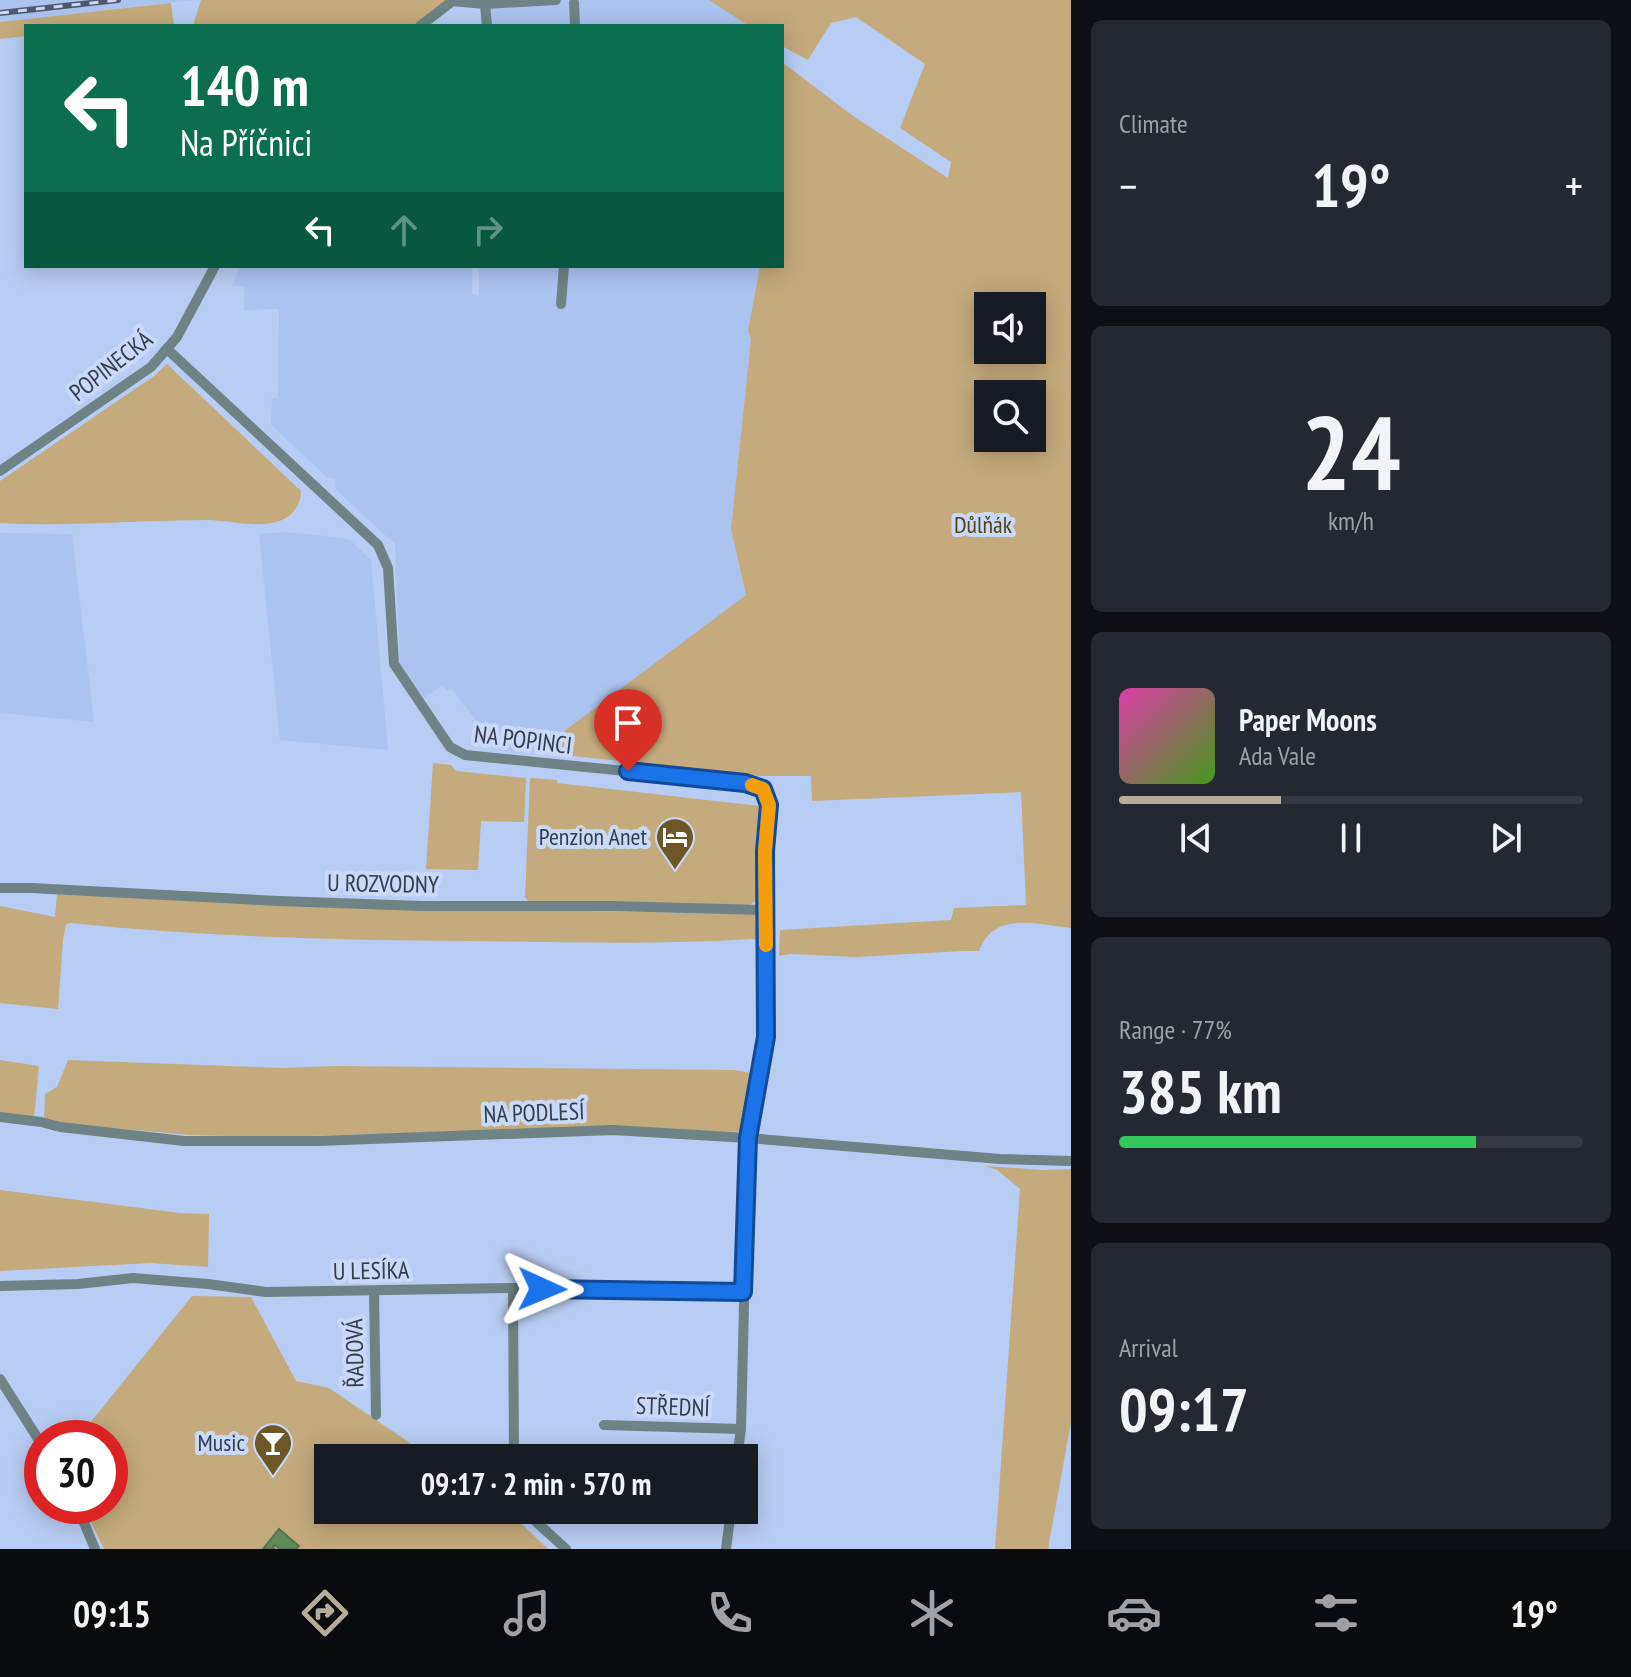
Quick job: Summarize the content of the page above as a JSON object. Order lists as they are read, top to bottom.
{
  "streets": {
    "street": [
      "POPINECKÁ",
      "NA POPINCI",
      "U ROZVODNY",
      "NA PODLESÍ",
      "U LESÍKA",
      "ŘADOVÁ",
      "STŘEDNÍ"
    ]
  },
  "crossings": [
    ["POPINECKÁ", "NA POPINCI"],
    ["NA POPINCI", "U ROZVODNY"],
    ["U LESÍKA", "ŘADOVÁ"]
  ],
  "parks": ["Důlňák"],
  "places": {
    "hotel": ["Penzion Anet"],
    "bar": ["Music"]
  },
  "page": {
    "tile": [
      "Climate",
      ["24", "km/h"],
      ["Range · 77%", "385 km"],
      ["Arrival", "09:17"]
    ],
    "turn": ["140 m", "Na Příčnici"],
    "heat": ["−", "19°", "+"],
    "song": ["Paper Moons", "Ada Vale"],
    "limit": "30",
    "trip": "09:17 · 2 min · 570 m",
    "tabs": ["09:15", "19°"]
  }
}
